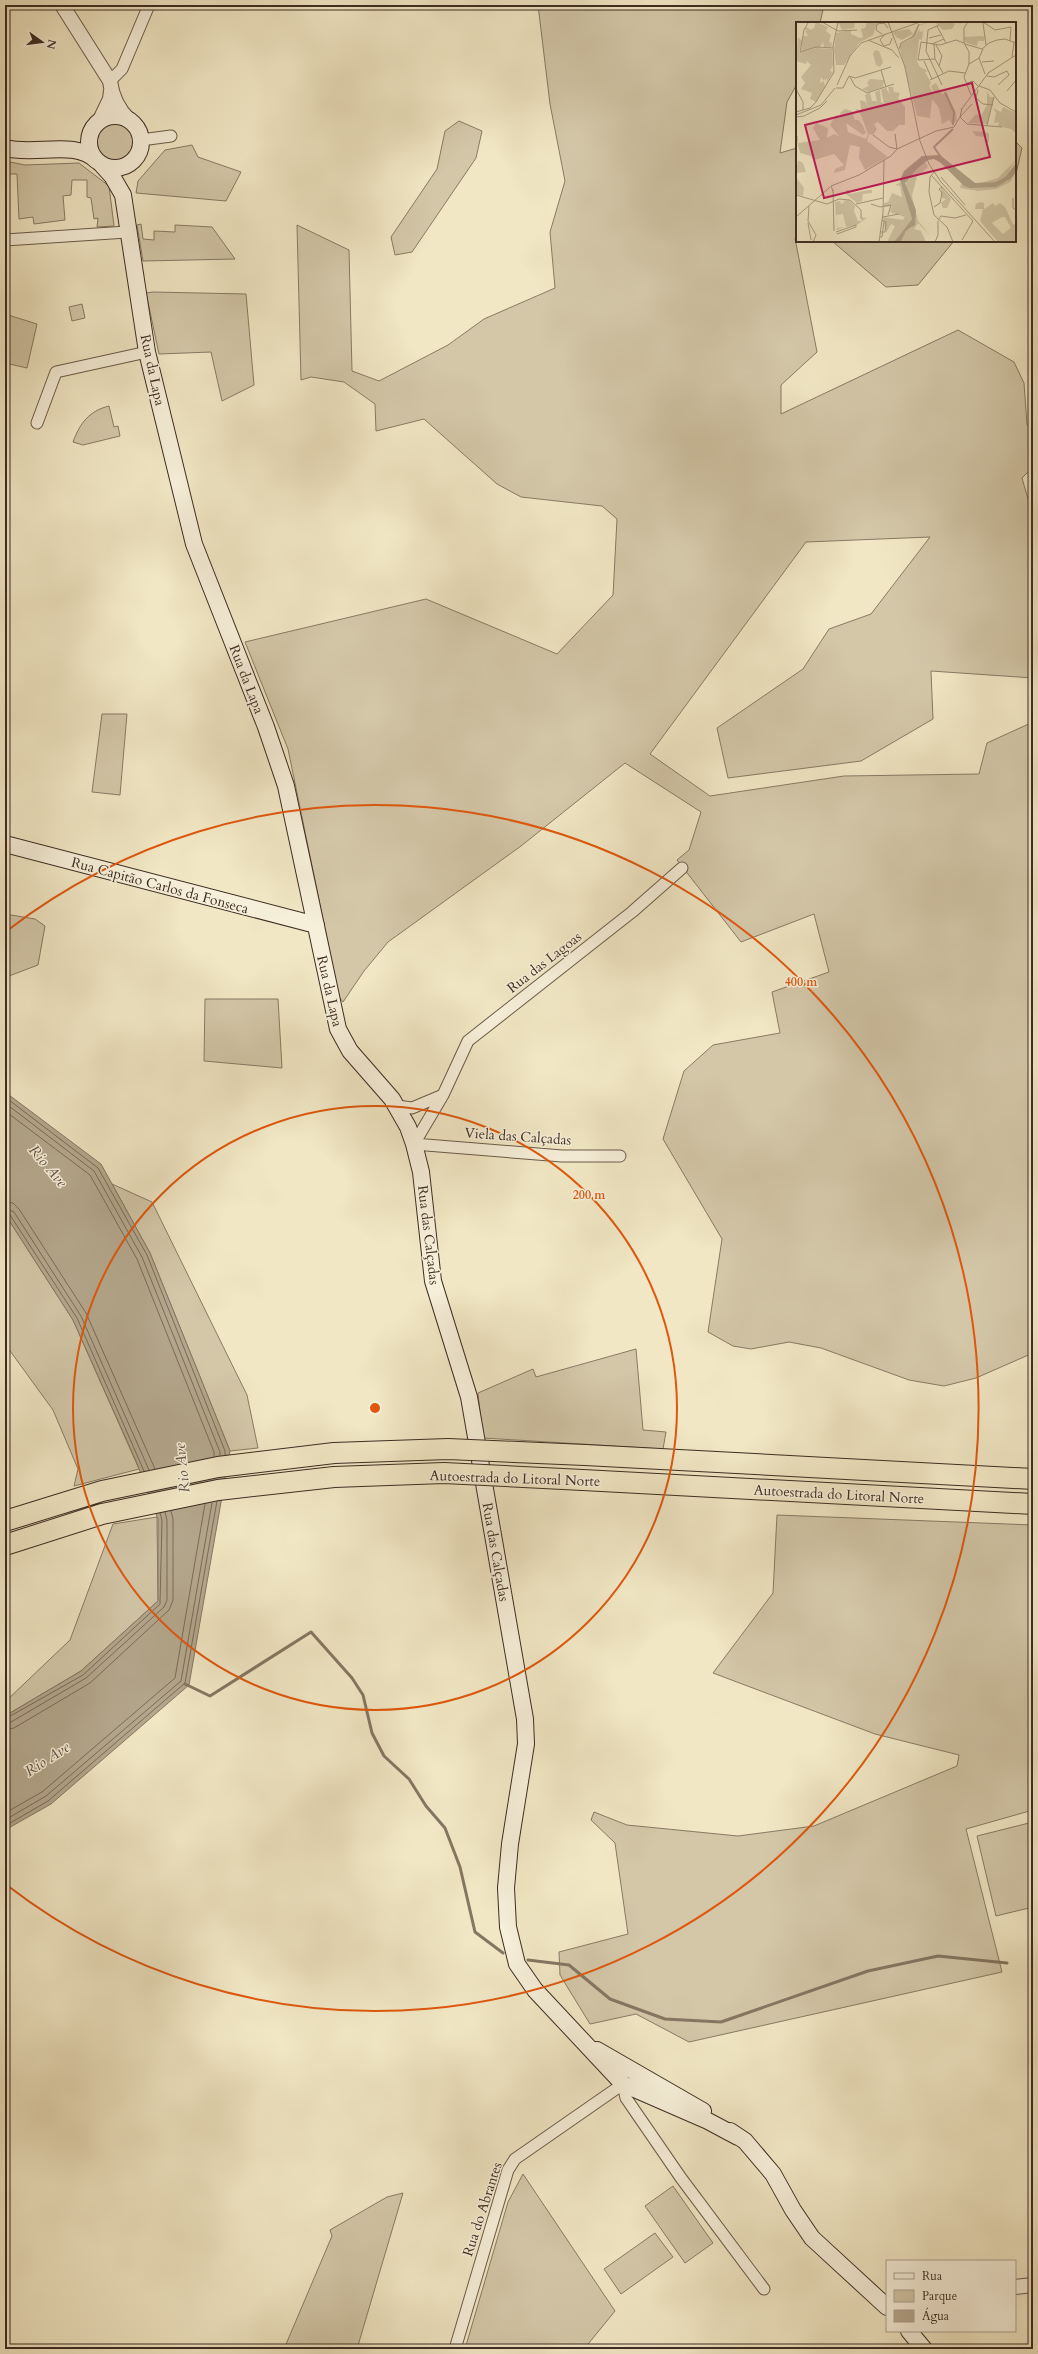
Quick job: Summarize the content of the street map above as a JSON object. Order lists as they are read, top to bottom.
{
  "streets": {
    "highway": ["Autoestrada do Litoral Norte"],
    "main road": ["Rua da Lapa", "Rua Capitão Carlos da Fonseca", "Rua das Calçadas"],
    "street": ["Rua das Lagoas", "Viela das Calçadas", "Rua do Abrantes"]
  },
  "crossings": [
    ["Rua da Lapa", "Rua Capitão Carlos da Fonseca"],
    ["Rua da Lapa", "Rua das Lagoas"],
    ["Rua da Lapa", "Viela das Calçadas"],
    ["Rua da Lapa", "Rua das Calçadas"],
    ["Rua das Lagoas", "Viela das Calçadas"],
    ["Rua das Lagoas", "Rua das Calçadas"],
    ["Viela das Calçadas", "Rua das Calçadas"]
  ],
  "water": ["Rio Ave"],
  "legend": ["Rua", "Parque", "Água"],
  "north": "right",
  "rings": ["400 m", "200 m"]
}
